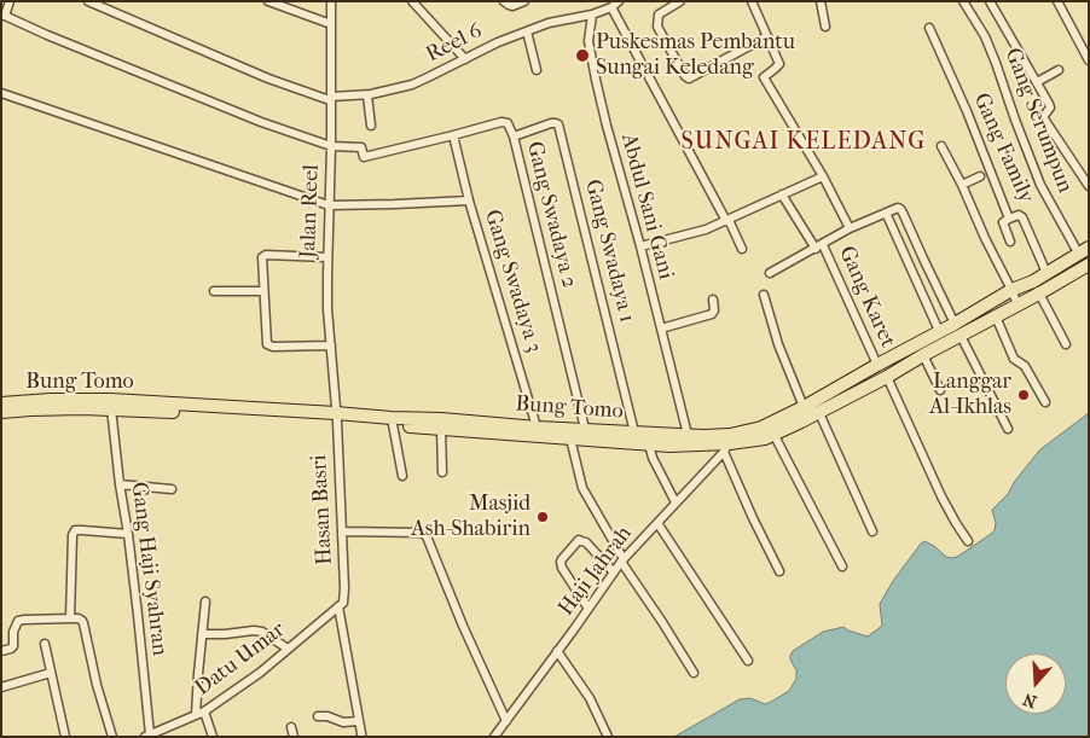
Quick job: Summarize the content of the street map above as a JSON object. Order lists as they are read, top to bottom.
{
  "streets": {
    "main road": ["Bung Tomo"],
    "street": [
      "Reel 6",
      "Gang Serumpun",
      "Gang Family",
      "Abdul Sani Gani",
      "Jalan Reel",
      "Gang Swadaya 2",
      "Gang Swadaya 1",
      "Gang Swadaya 3",
      "Gang Karet",
      "Hasan Basri",
      "Gang Haji Syahran",
      "Haji Jahrah",
      "Datu Umar"
    ]
  },
  "crossings": [
    ["Reel 6", "Abdul Sani Gani"],
    ["Reel 6", "Jalan Reel"],
    ["Gang Serumpun", "Bung Tomo"],
    ["Gang Family", "Bung Tomo"],
    ["Abdul Sani Gani", "Bung Tomo"],
    ["Jalan Reel", "Gang Swadaya 2"],
    ["Jalan Reel", "Bung Tomo"],
    ["Jalan Reel", "Hasan Basri"],
    ["Gang Swadaya 2", "Gang Swadaya 1"],
    ["Gang Swadaya 2", "Gang Swadaya 3"],
    ["Gang Swadaya 2", "Bung Tomo"],
    ["Gang Swadaya 1", "Bung Tomo"],
    ["Gang Swadaya 3", "Bung Tomo"],
    ["Gang Karet", "Bung Tomo"],
    ["Bung Tomo", "Hasan Basri"],
    ["Bung Tomo", "Gang Haji Syahran"],
    ["Bung Tomo", "Haji Jahrah"],
    ["Hasan Basri", "Datu Umar"],
    ["Gang Haji Syahran", "Datu Umar"]
  ],
  "districts": ["SUNGAI KELEDANG"],
  "places": ["Puskesmas Pembantu Sungai Keledang", "Langgar Al-Ikhlas", "Masjid Ash-Shabirin"],
  "north": "bottom"
}
